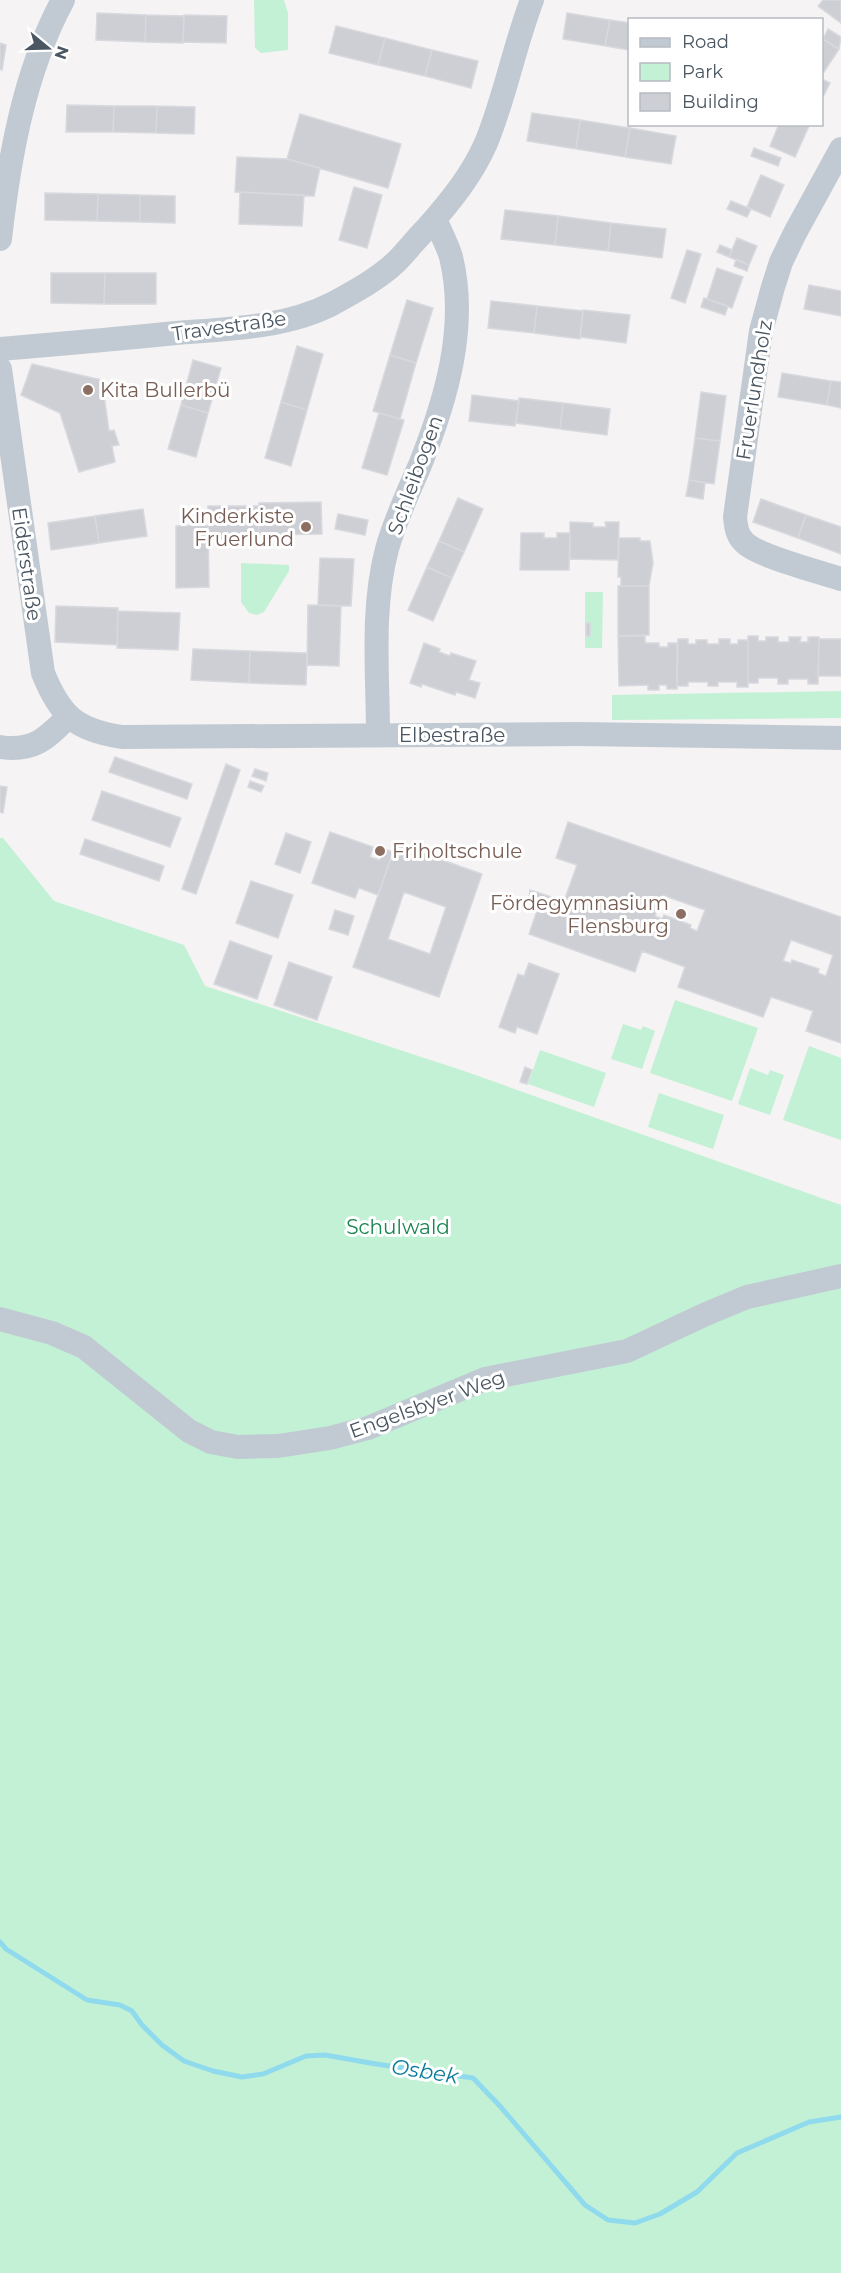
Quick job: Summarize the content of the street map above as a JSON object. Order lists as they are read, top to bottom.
{
  "streets": {
    "street": [
      "Travestraße",
      "Fruerlundholz",
      "Schleibogen",
      "Eiderstraße",
      "Elbestraße",
      "Engelsbyer Weg"
    ]
  },
  "crossings": [
    ["Travestraße", "Schleibogen"],
    ["Schleibogen", "Elbestraße"],
    ["Eiderstraße", "Elbestraße"]
  ],
  "water": ["Osbek"],
  "parks": ["Schulwald"],
  "places": [
    "Kita Bullerbü",
    "Kinderkiste Fruerlund",
    "Friholtschule",
    "Fördegymnasium Flensburg"
  ],
  "legend": ["Road", "Park", "Building"],
  "north": "right"
}
